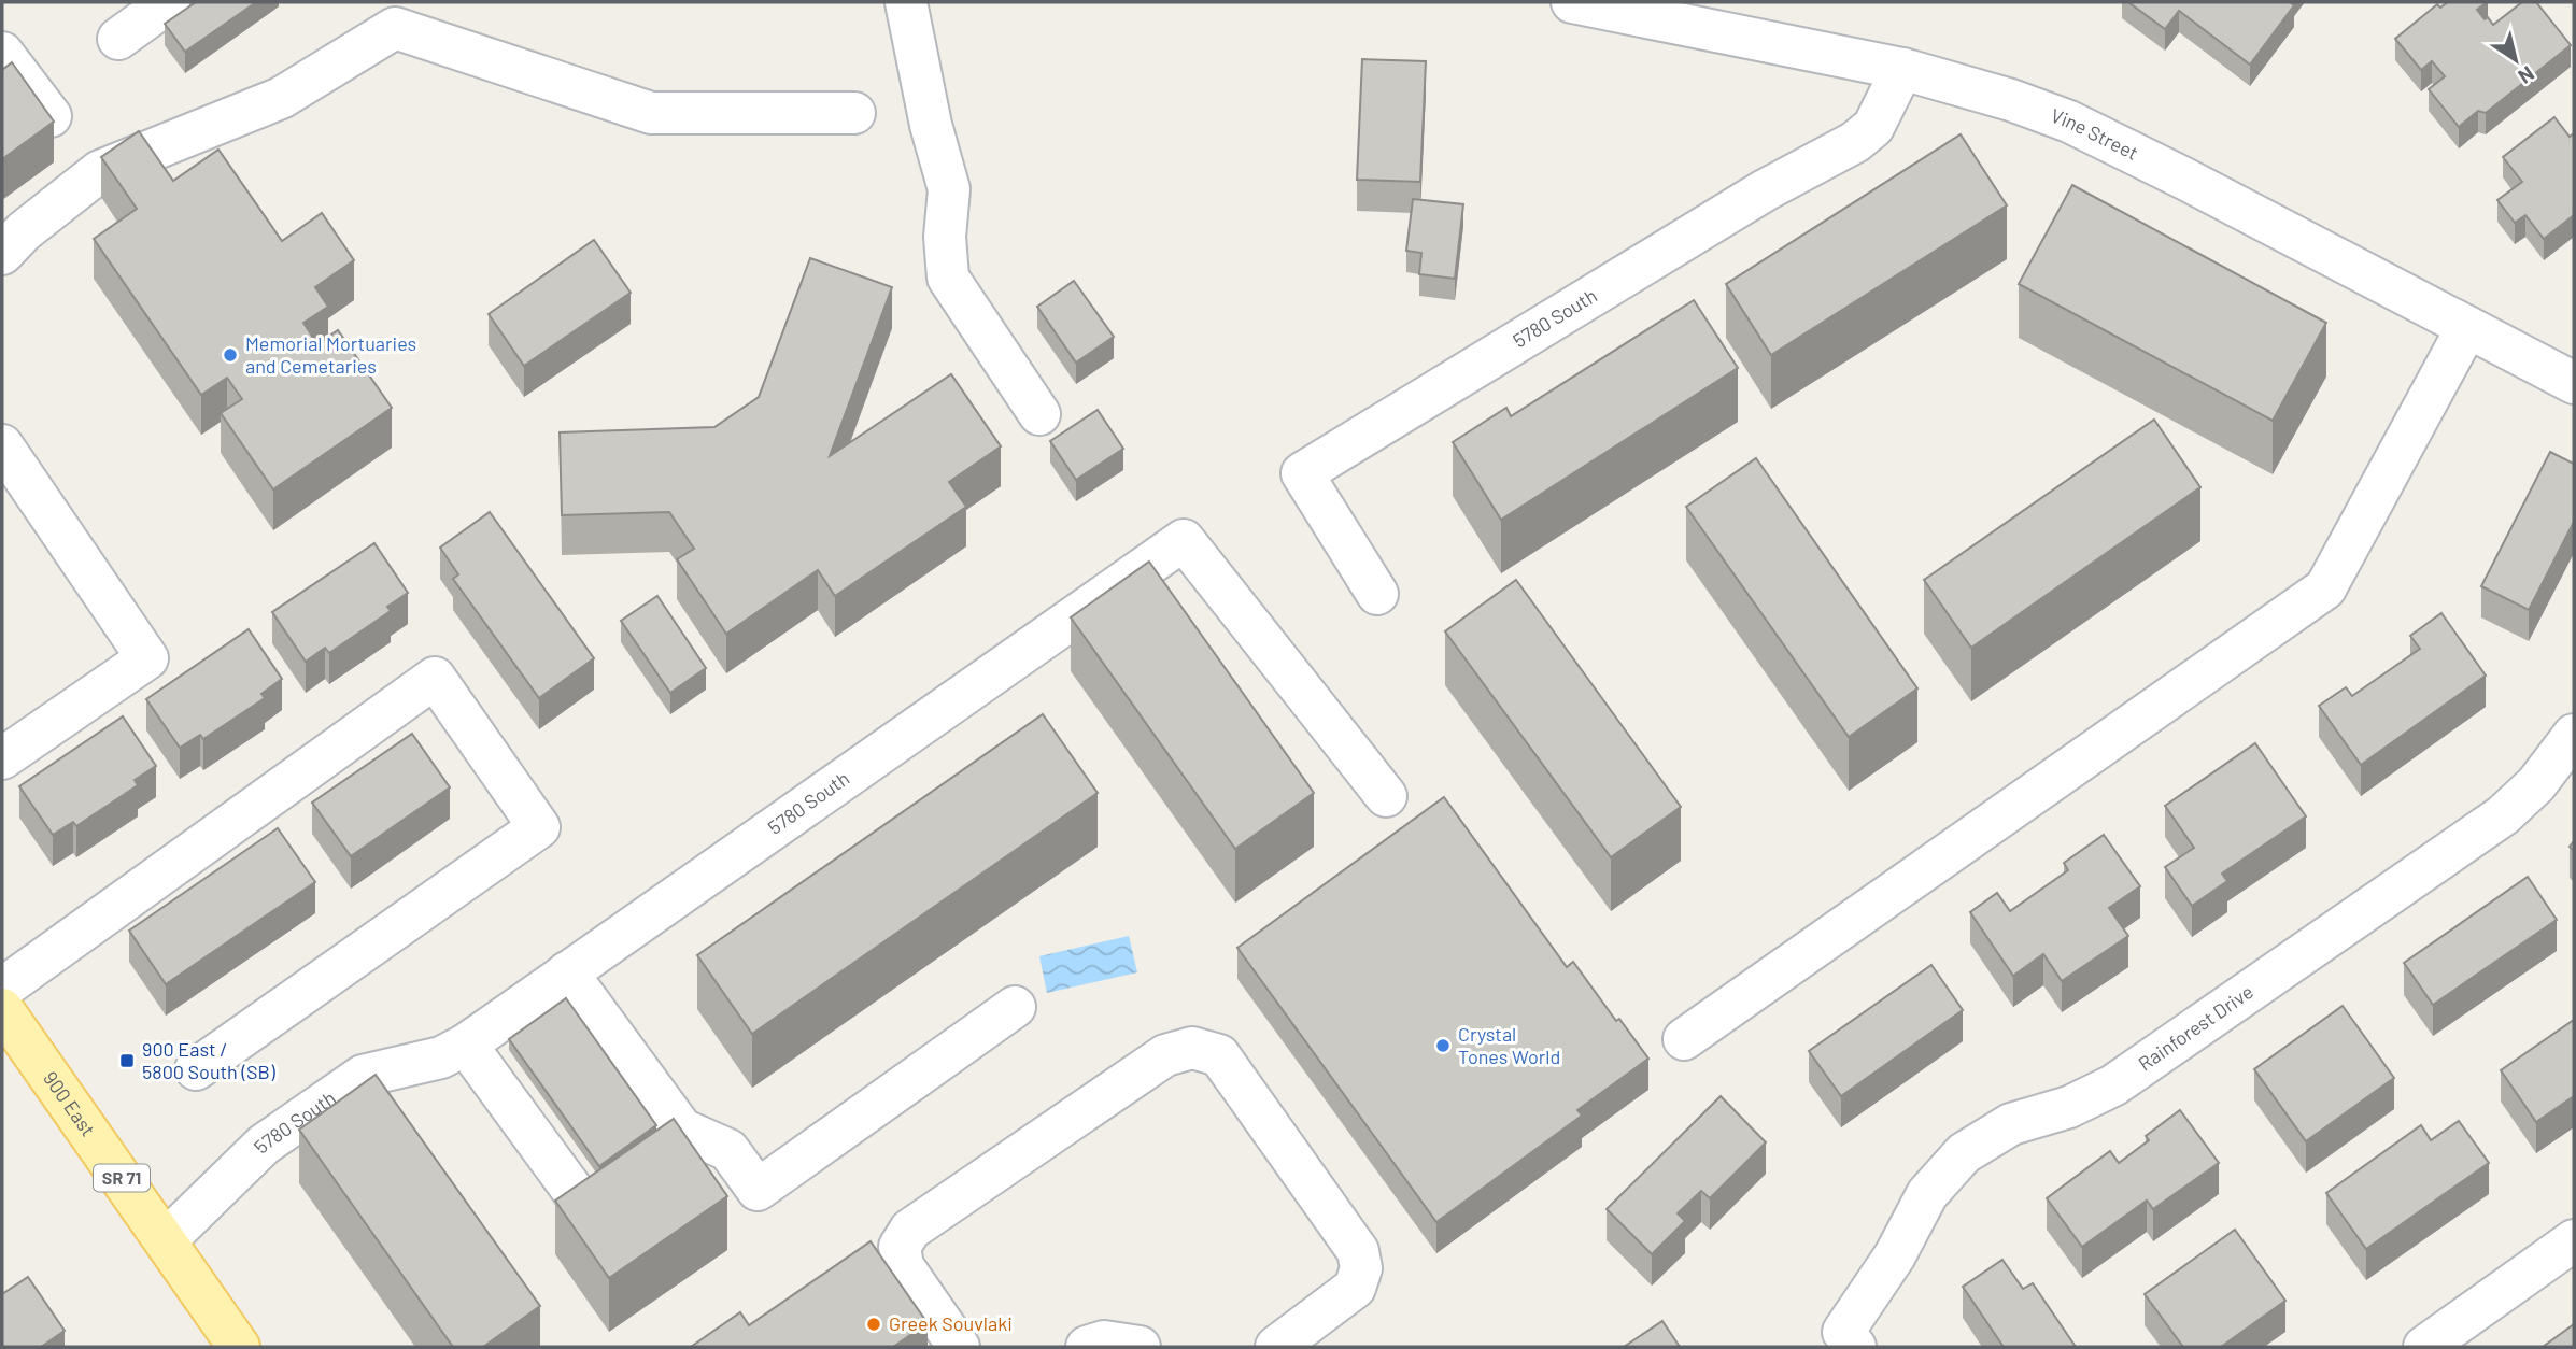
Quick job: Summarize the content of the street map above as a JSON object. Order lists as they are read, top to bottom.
{
  "streets": {
    "main road": ["900 East", "SR 71"],
    "street": ["Vine Street", "5780 South", "Rainforest Drive"]
  },
  "crossings": [
    ["Vine Street", "5780 South"],
    ["5780 South", "900 East"]
  ],
  "places": {
    "other": ["Memorial Mortuaries and Cemetaries", "Crystal Tones World", "Greek Souvlaki"],
    "transit": ["900 East / 5800 South (SB)"]
  },
  "north": "bottom right"
}
